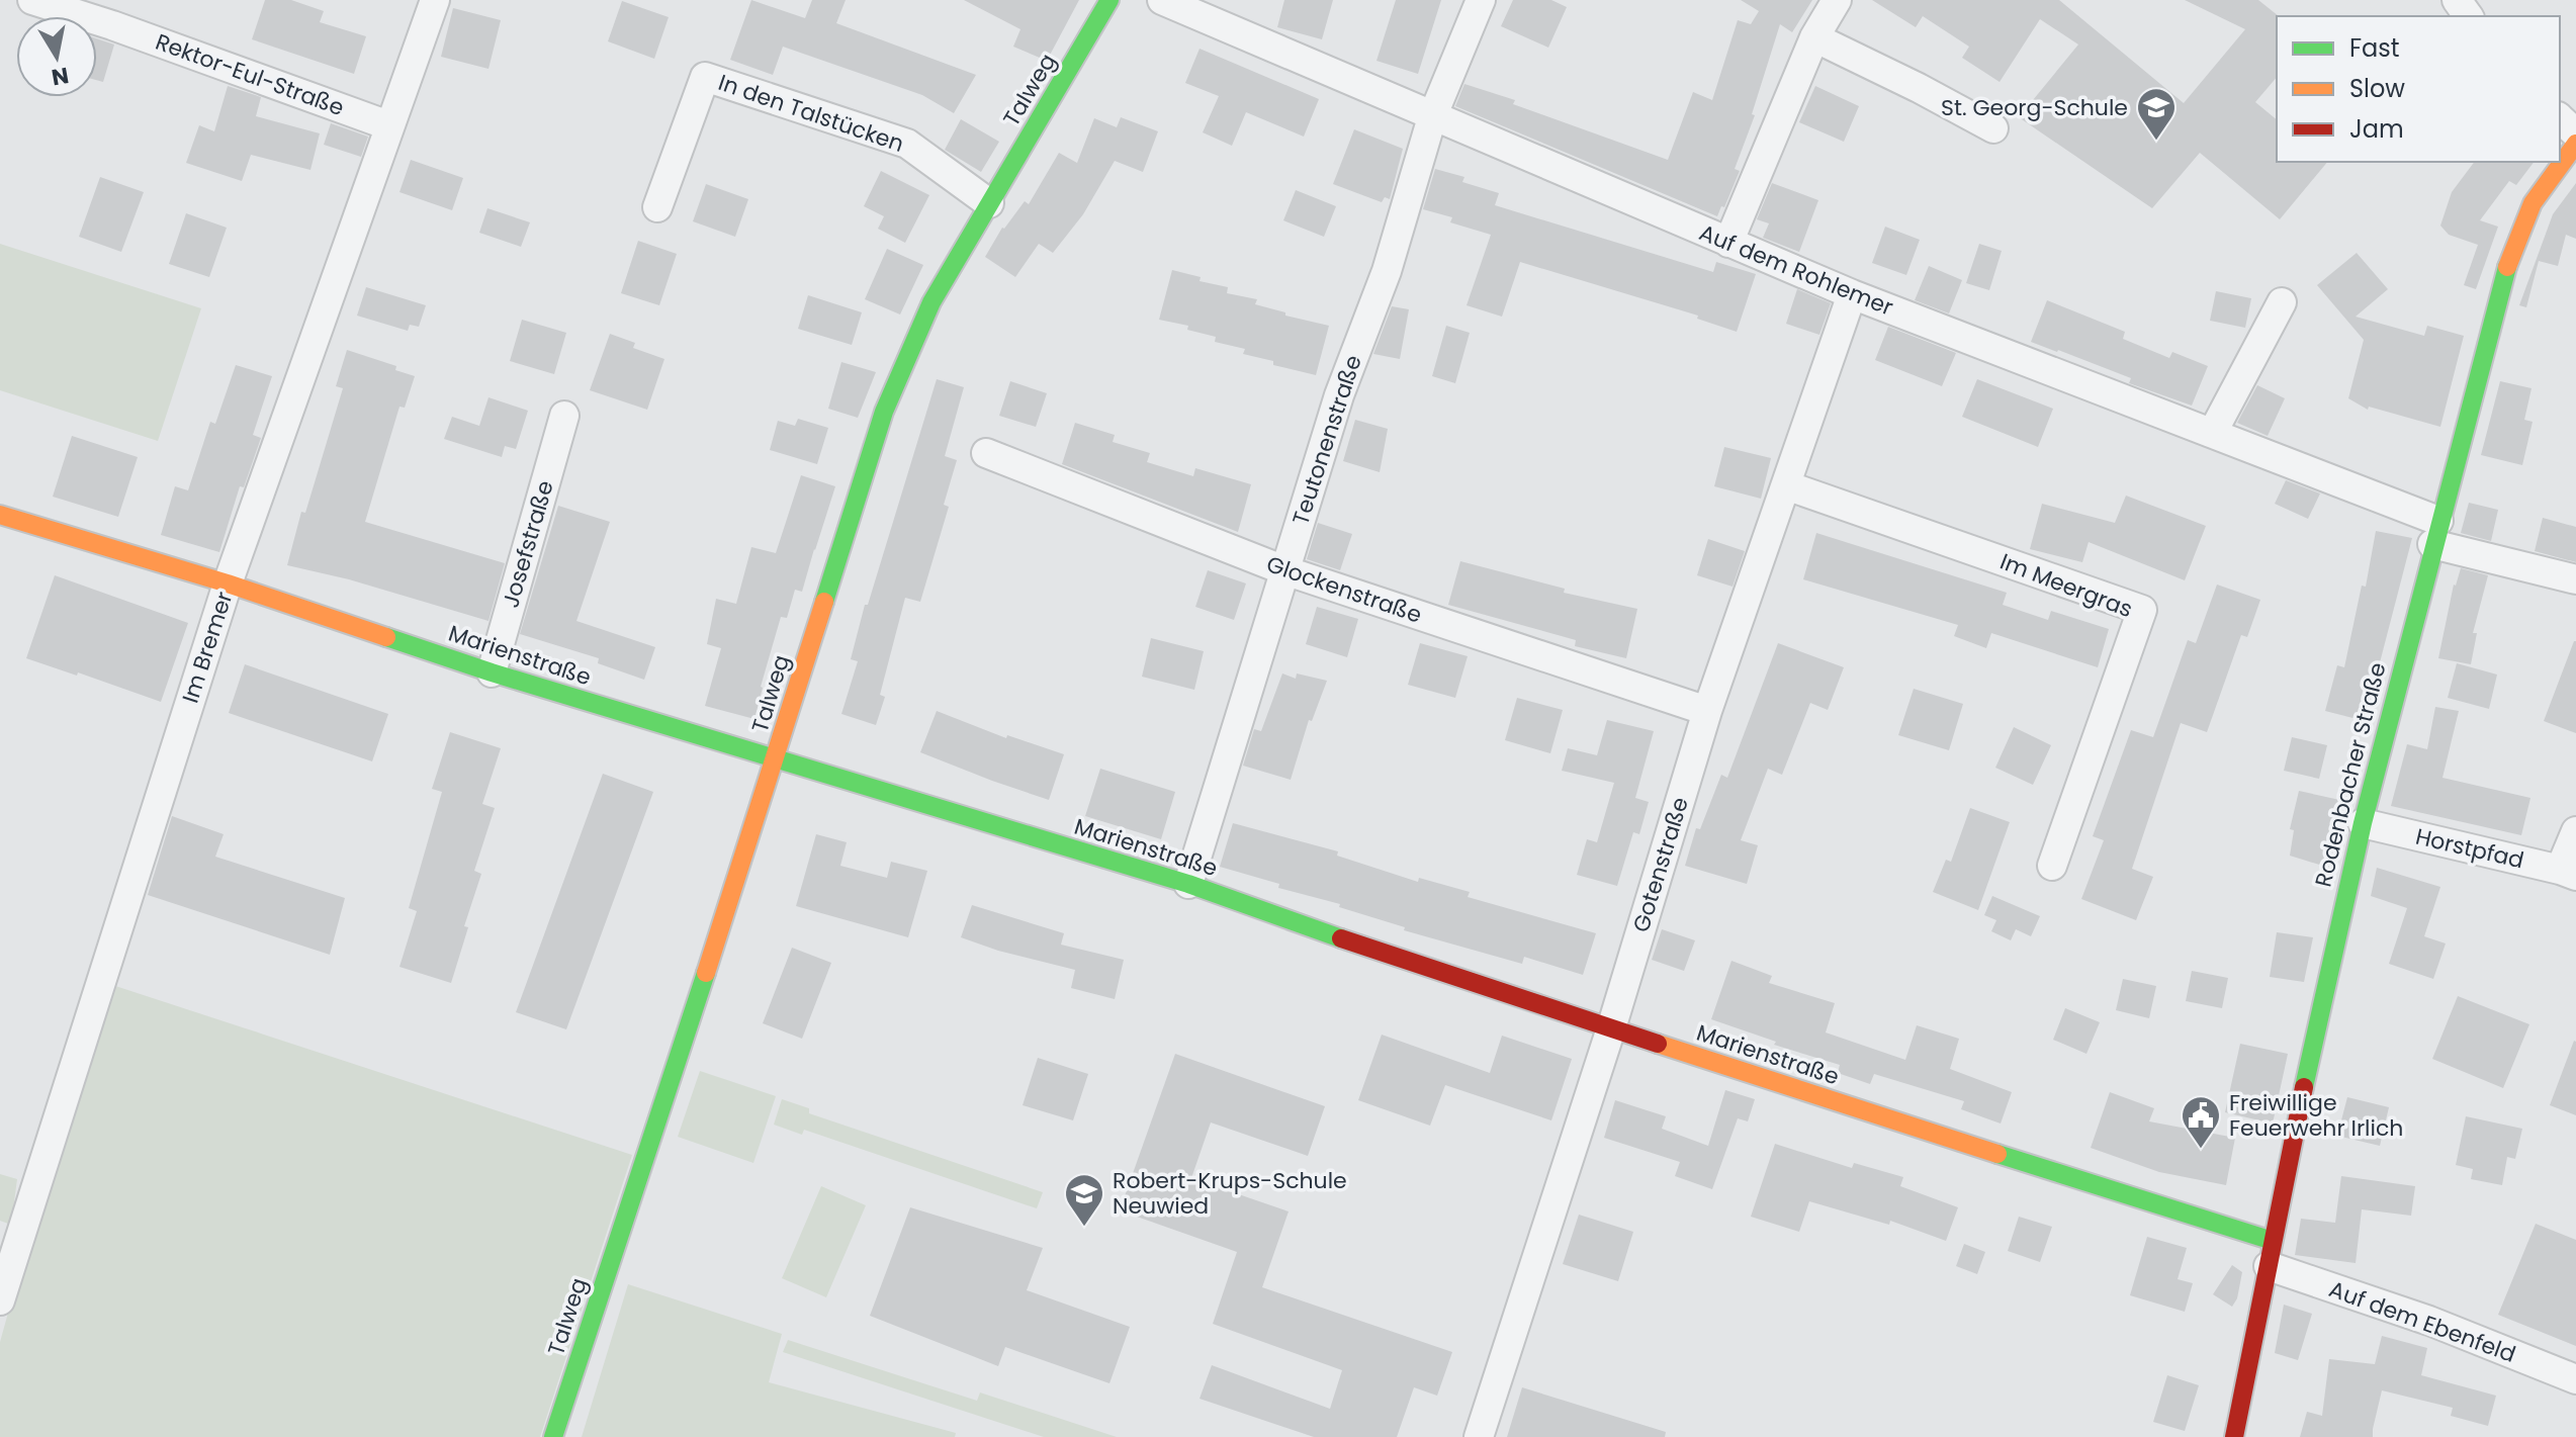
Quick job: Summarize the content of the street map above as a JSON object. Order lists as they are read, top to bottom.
{
  "streets": {
    "street": [
      "Rektor-Eul-Straße",
      "Talweg",
      "In den Talstücken",
      "Auf dem Rohlemer",
      "Teutonenstraße",
      "Josefstraße",
      "Im Meergras",
      "Glockenstraße",
      "Im Bremer",
      "Marienstraße",
      "Rodenbacher Straße",
      "Horstpfad",
      "Gotenstraße",
      "Auf dem Ebenfeld"
    ]
  },
  "crossings": [
    ["Rektor-Eul-Straße", "Im Bremer"],
    ["Talweg", "In den Talstücken"],
    ["Talweg", "Marienstraße"],
    ["Auf dem Rohlemer", "Teutonenstraße"],
    ["Auf dem Rohlemer", "Rodenbacher Straße"],
    ["Auf dem Rohlemer", "Gotenstraße"],
    ["Teutonenstraße", "Glockenstraße"],
    ["Teutonenstraße", "Marienstraße"],
    ["Josefstraße", "Marienstraße"],
    ["Im Meergras", "Gotenstraße"],
    ["Glockenstraße", "Gotenstraße"],
    ["Im Bremer", "Marienstraße"],
    ["Marienstraße", "Rodenbacher Straße"],
    ["Marienstraße", "Gotenstraße"],
    ["Marienstraße", "Auf dem Ebenfeld"],
    ["Rodenbacher Straße", "Horstpfad"],
    ["Rodenbacher Straße", "Auf dem Ebenfeld"]
  ],
  "places": {
    "school or university": ["St. Georg-Schule", "Robert-Krups-Schule Neuwied"],
    "public building": ["Freiwillige Feuerwehr Irlich"]
  },
  "legend": ["Fast", "Slow", "Jam"],
  "north": "bottom"
}
